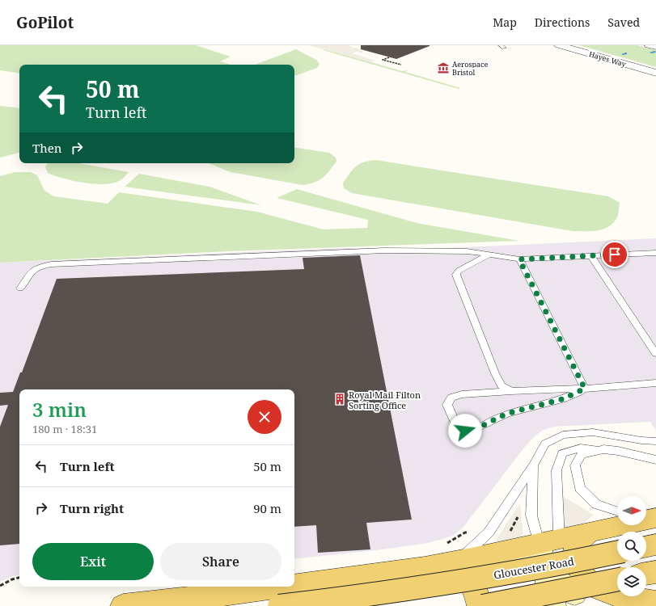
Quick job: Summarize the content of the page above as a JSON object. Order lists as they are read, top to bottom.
{
  "streets": {
    "main road": ["Gloucester Road"],
    "street": ["Hayes Way"]
  },
  "places": {
    "museum": ["Aerospace Bristol"],
    "building": ["Royal Mail Filton Sorting Office"]
  },
  "north": "right",
  "page": {
    "header": "GoPilot",
    "nav": ["Map", "Directions", "Saved"],
    "turn": ["50 m", "Turn left"],
    "then": "Then",
    "heading": ["3 min", "180 m · 18:31"],
    "list": [
      {
        "name": "Turn left",
        "value": "50 m"
      },
      {
        "name": "Turn right",
        "value": "90 m"
      }
    ],
    "buttons": ["Exit", "Share"]
  }
}
